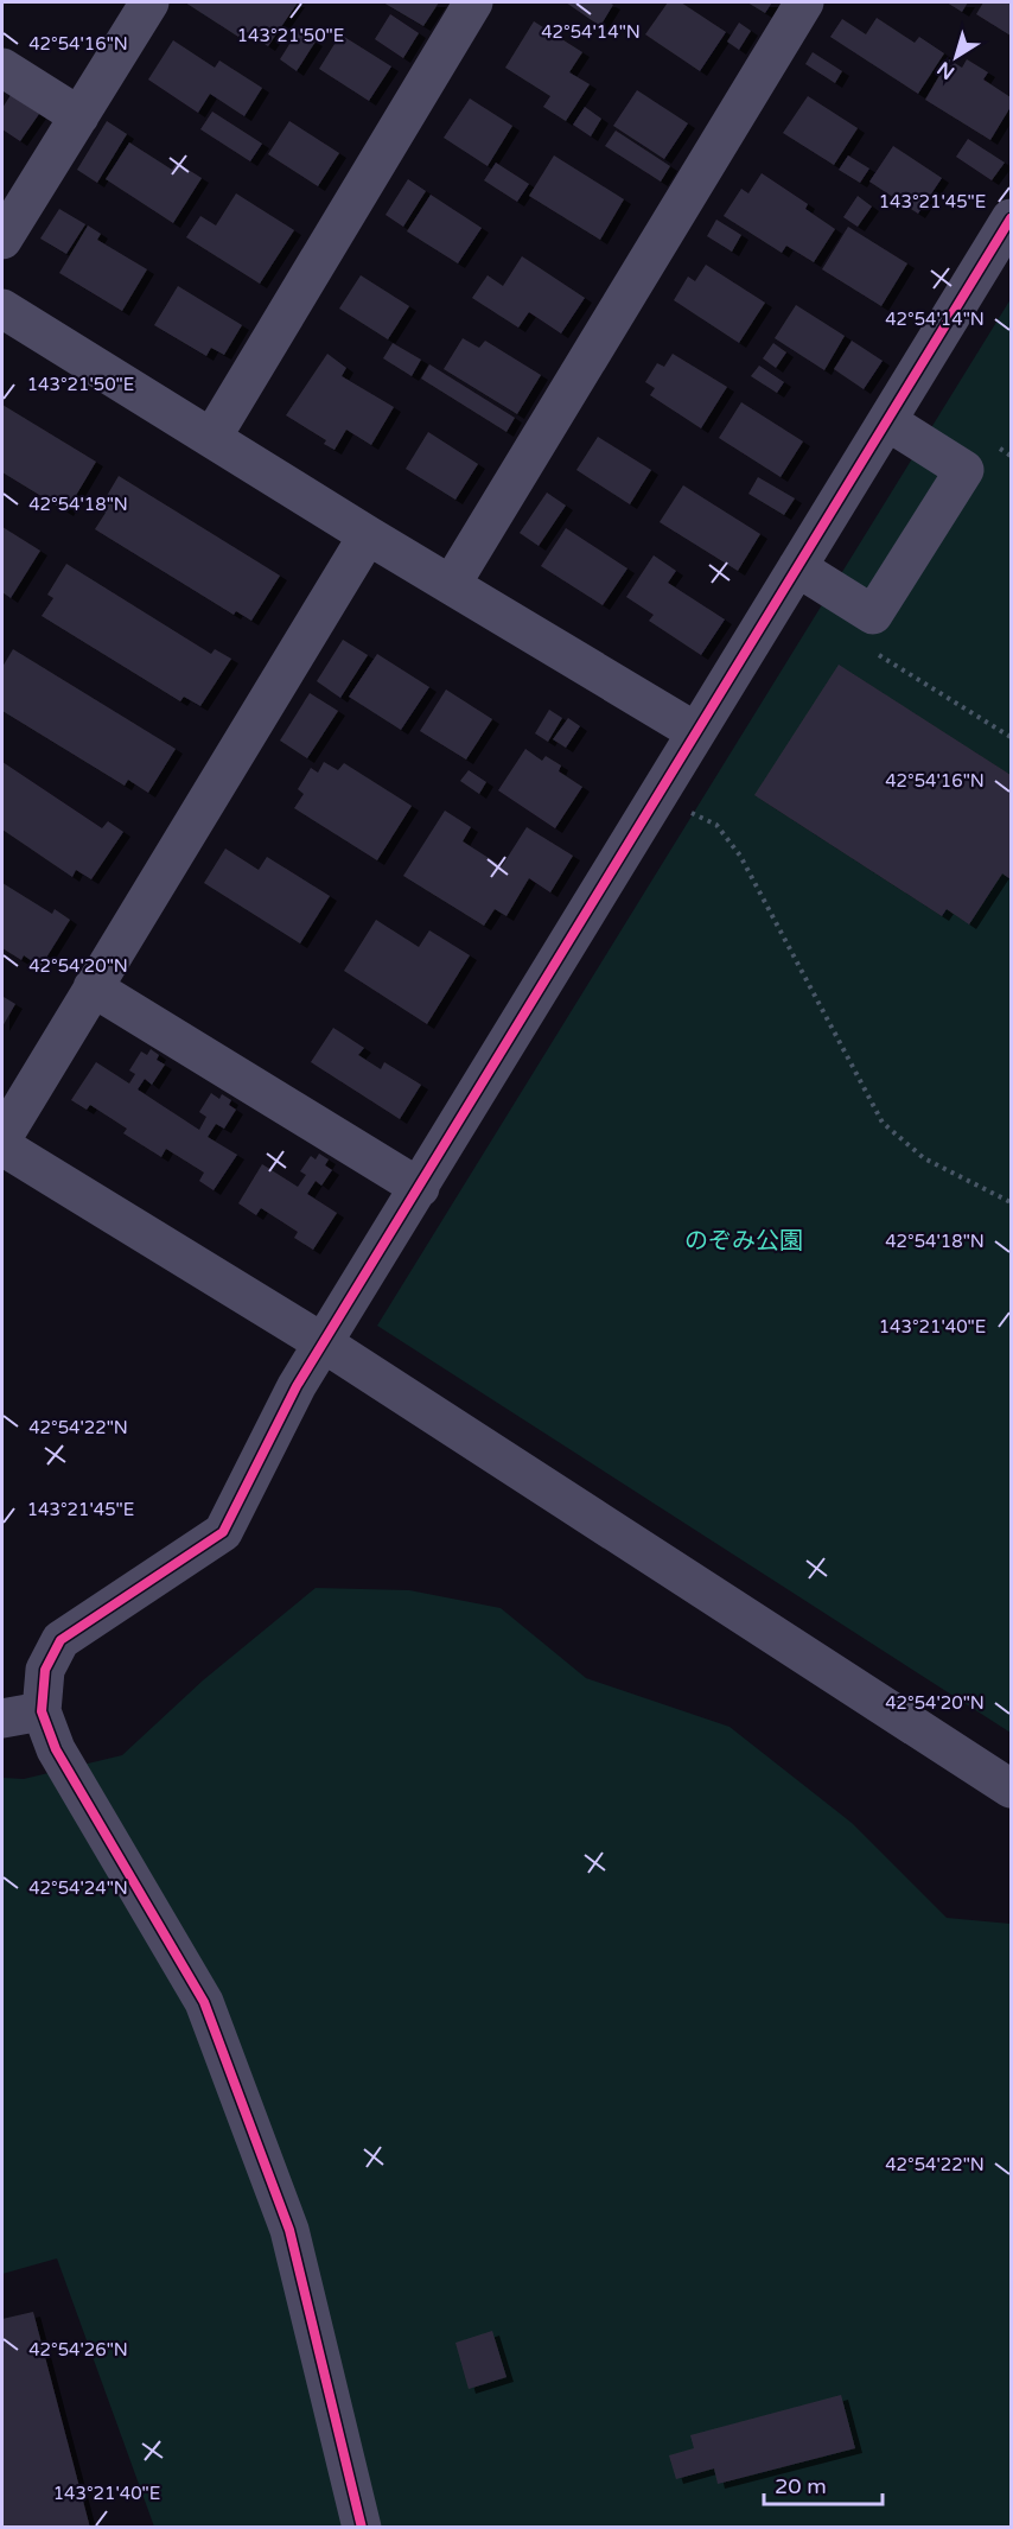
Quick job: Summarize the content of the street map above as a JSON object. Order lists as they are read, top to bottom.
{
  "parks": ["のぞみ公園"],
  "scale_bar": "20 m",
  "north": "bottom left",
  "coordinates": [
    "42°54'14\"N",
    "143°21'50\"E",
    "42°54'16\"N",
    "143°21'45\"E",
    "42°54'18\"N",
    "42°54'20\"N",
    "143°21'40\"E",
    "42°54'22\"N",
    "42°54'24\"N",
    "42°54'26\"N"
  ]
}
